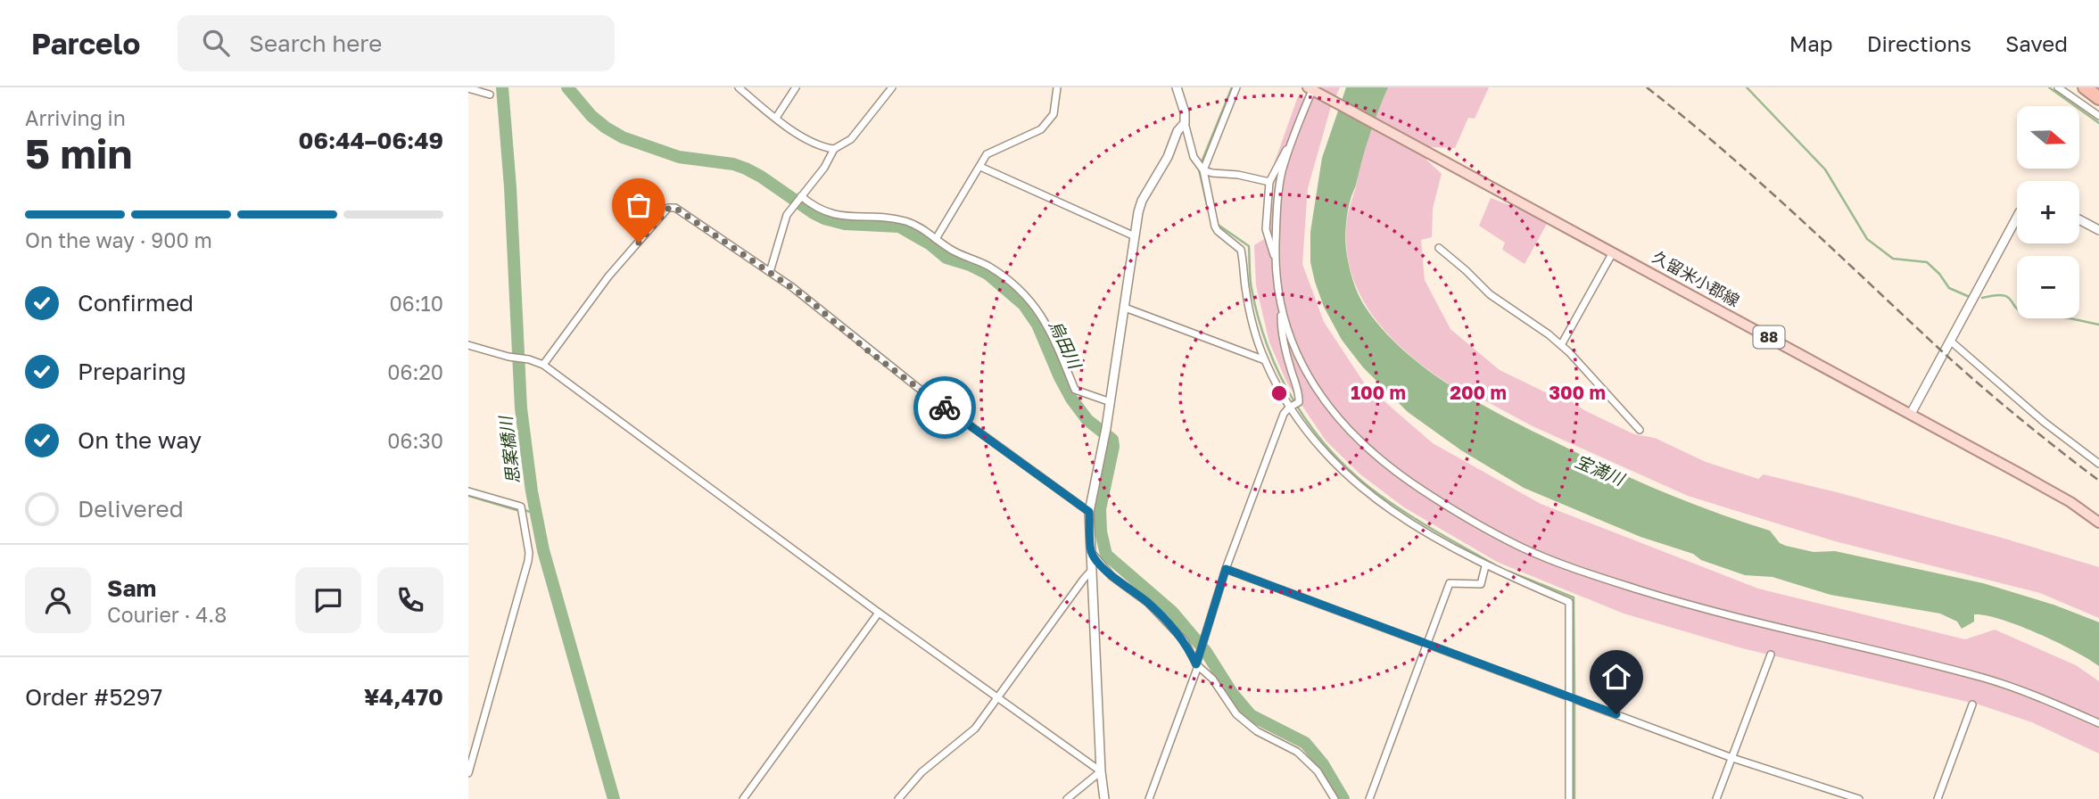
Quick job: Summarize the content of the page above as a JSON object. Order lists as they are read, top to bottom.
{
  "streets": {
    "main road": ["久留米小郡線", "88"]
  },
  "water": ["烏田川", "思案橋川", "宝満川"],
  "north": "right",
  "page": {
    "header": "Parcelo",
    "search": "Search here",
    "nav": ["Map", "Directions", "Saved"],
    "heading": ["5 min", "Arriving in", "06:44–06:49"],
    "panel": [
      "Sam",
      "Courier · 4.8",
      "Order #5297",
      "¥4,470"
    ],
    "map_buttons": ["+", "−"],
    "bar": "On the way · 900 m",
    "list": [
      ["Confirmed", "06:10"],
      ["Preparing", "06:20"],
      ["On the way", "06:30"],
      "Delivered"
    ]
  },
  "rings": ["100 m", "200 m", "300 m"]
}
